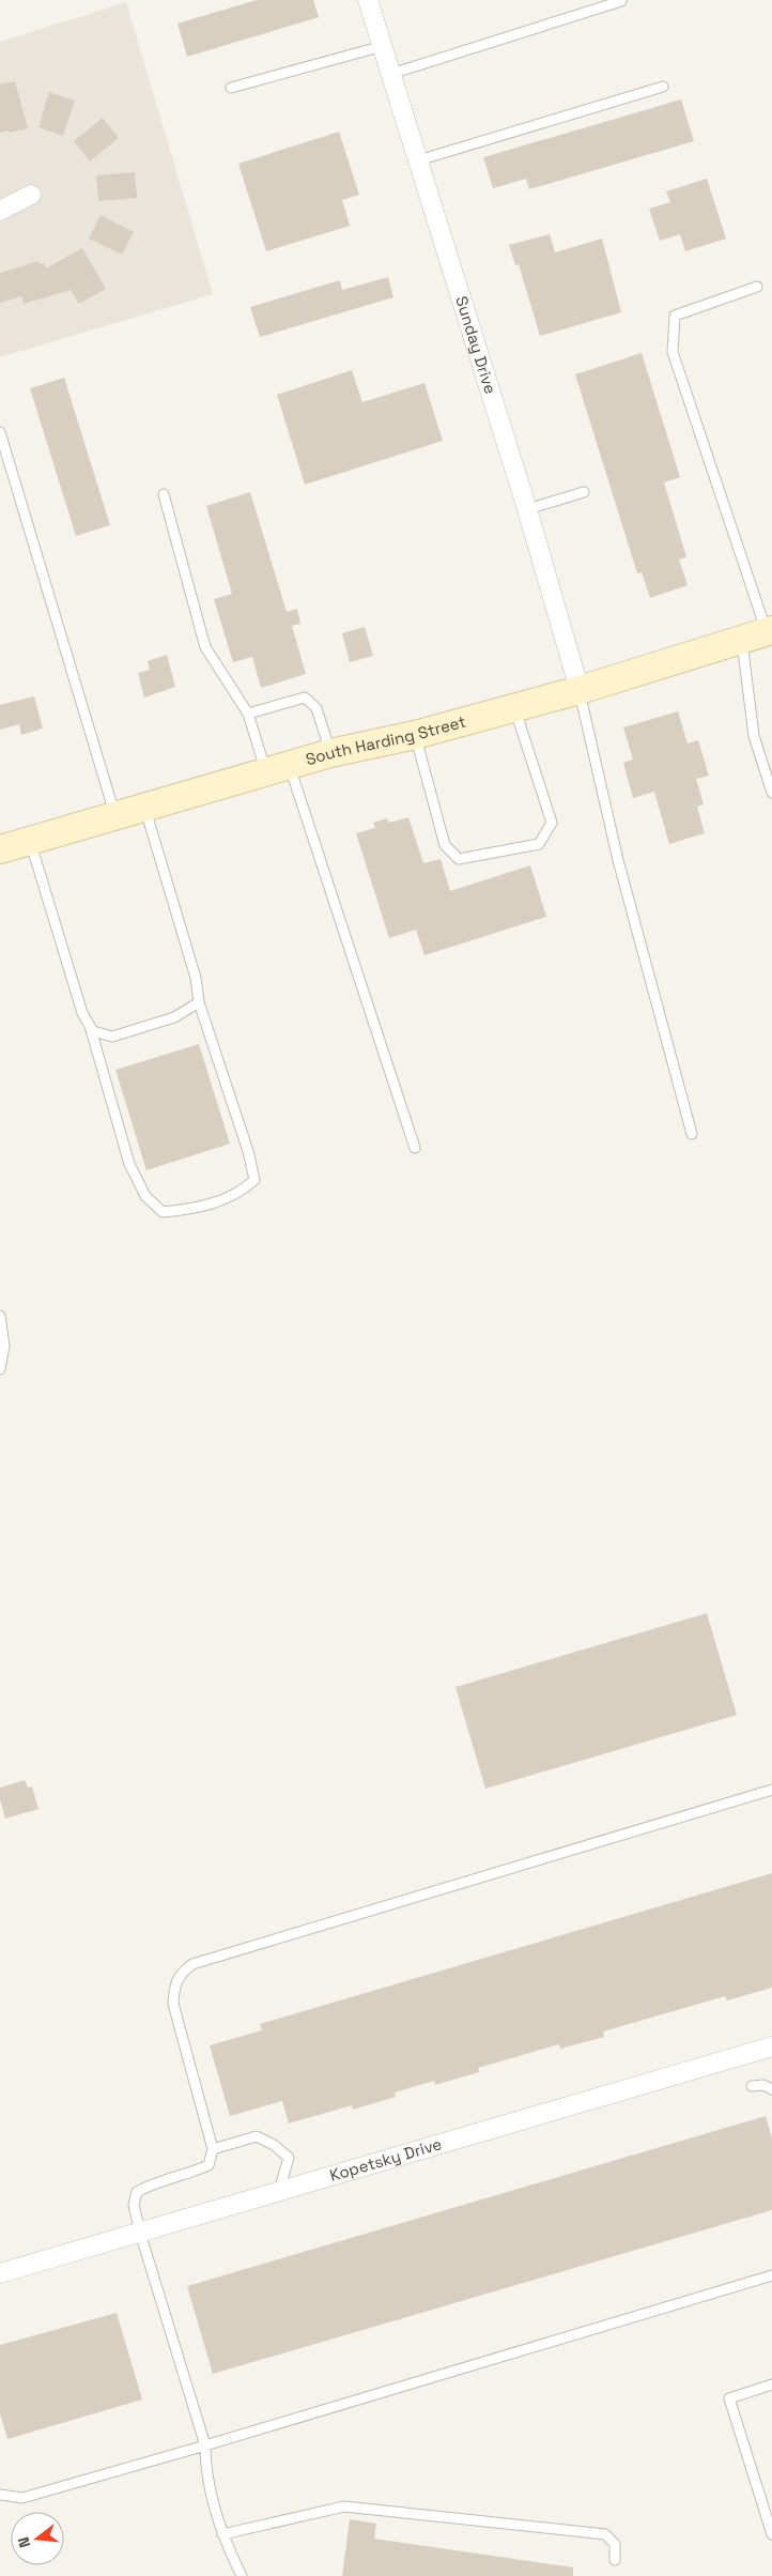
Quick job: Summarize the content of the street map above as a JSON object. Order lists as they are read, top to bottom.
{
  "streets": {
    "street": ["Sunday Drive", "South Harding Street", "Kopetsky Drive"]
  },
  "crossings": [
    ["Sunday Drive", "South Harding Street"]
  ],
  "north": "left"
}
